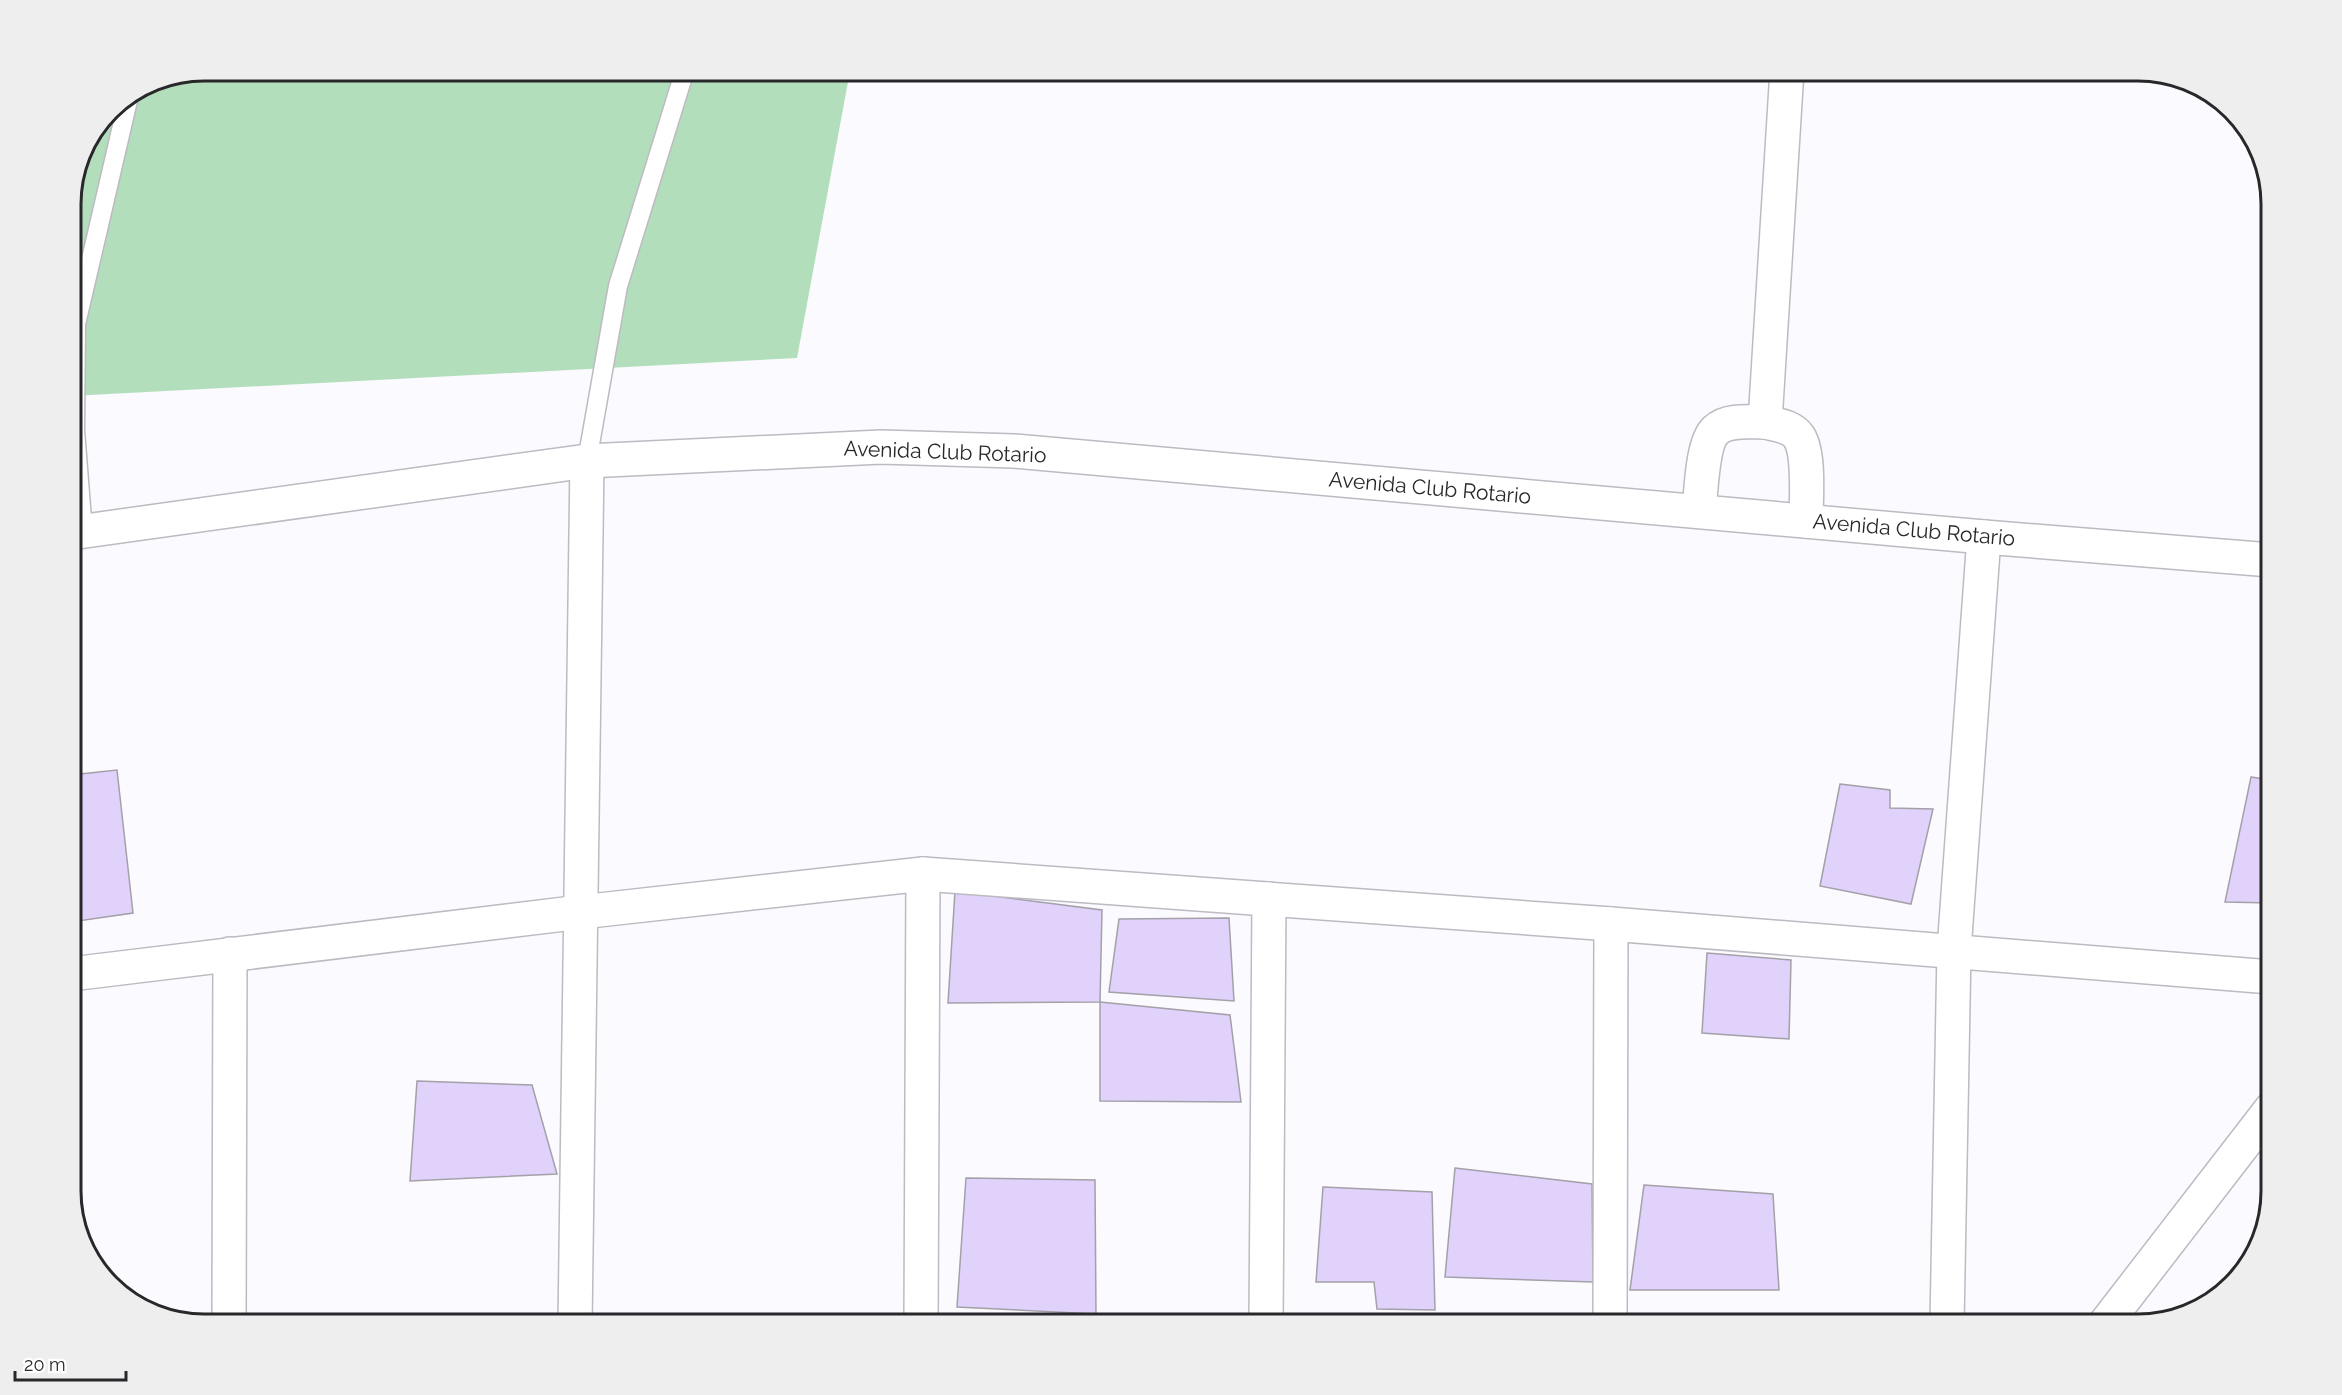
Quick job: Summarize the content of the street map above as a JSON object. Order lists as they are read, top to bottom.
{
  "streets": {
    "street": ["Avenida Club Rotario"]
  },
  "scale_bar": "20 m"
}
